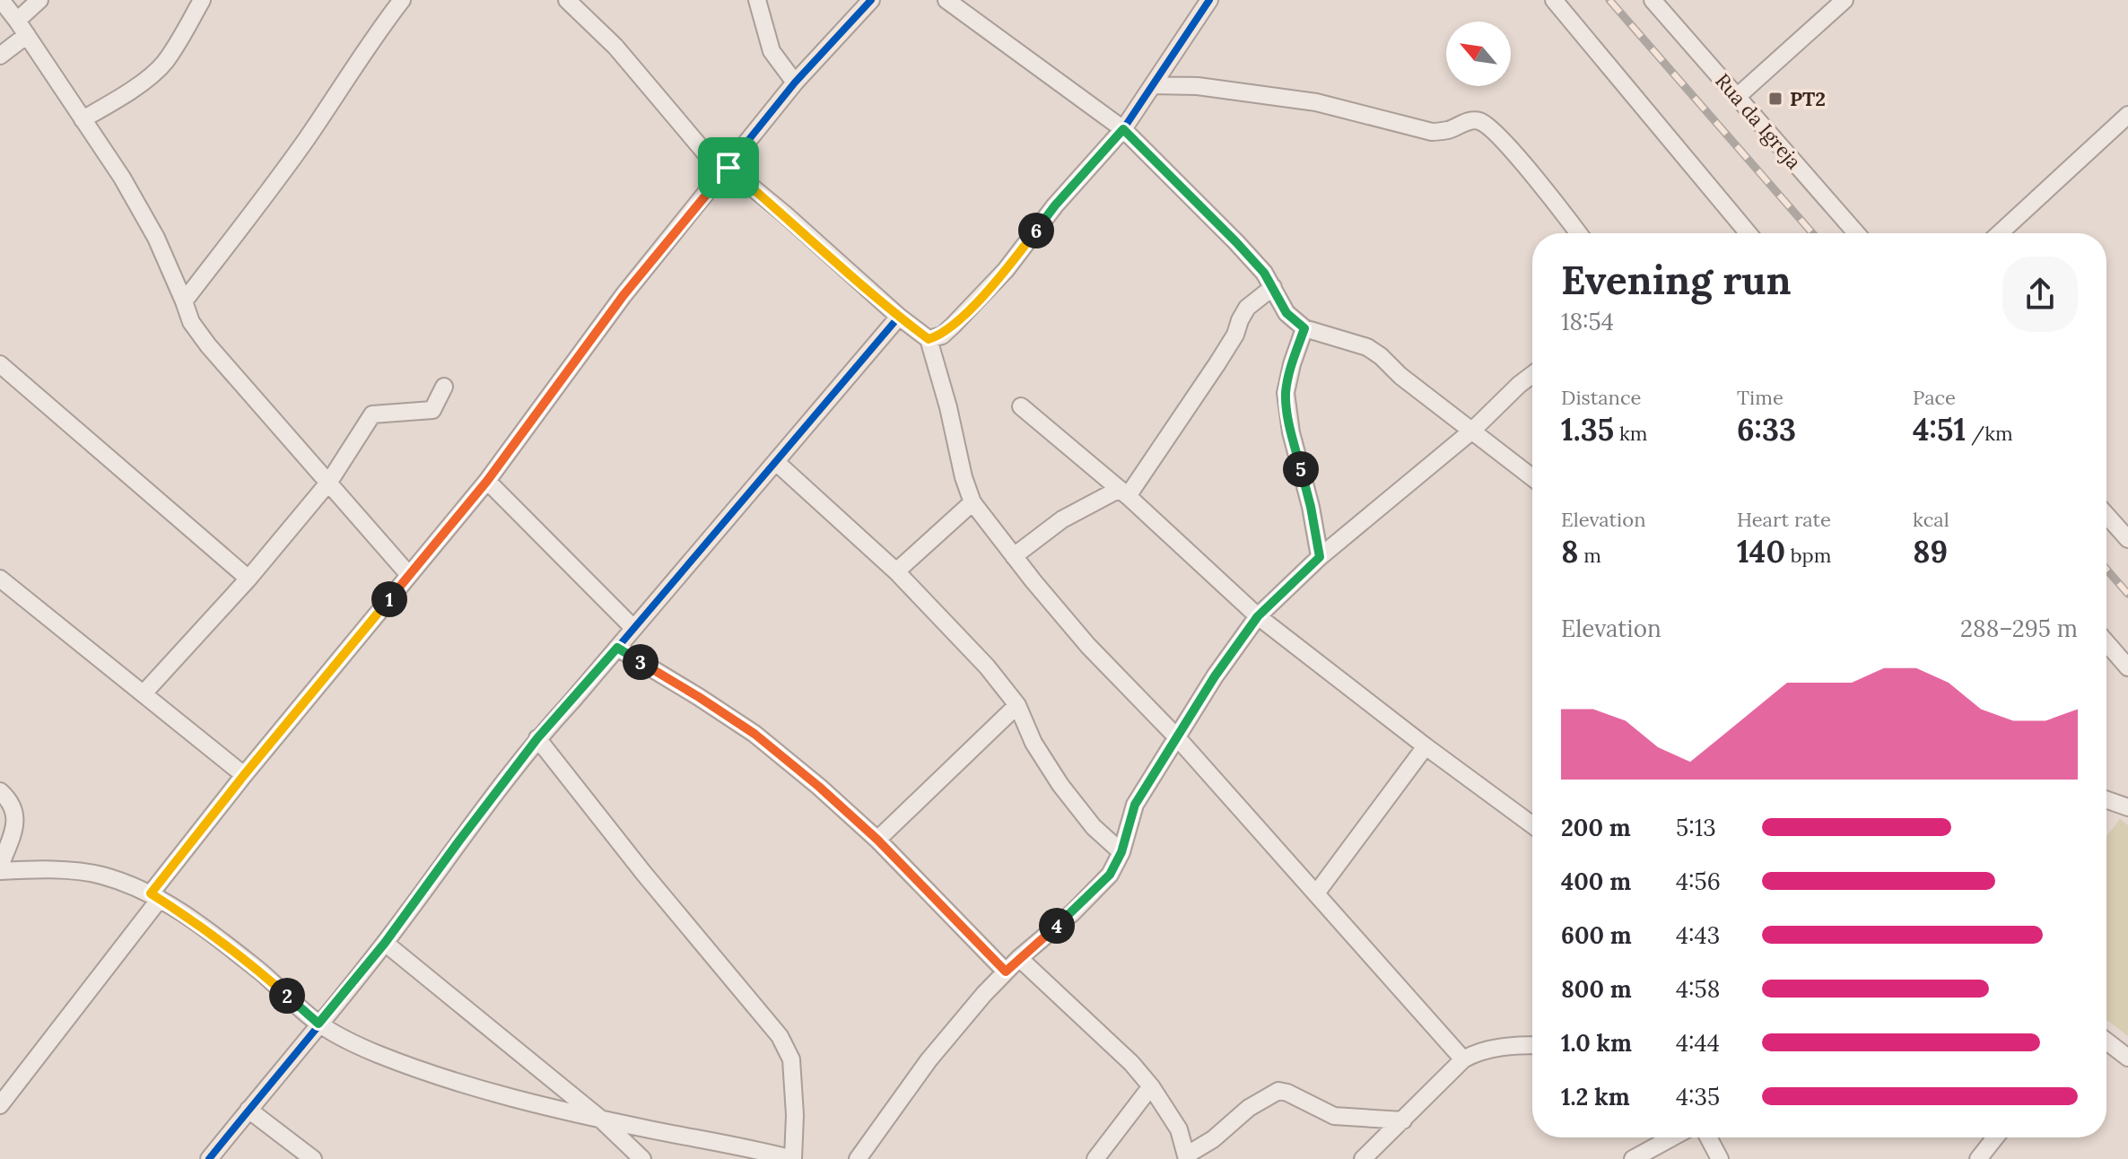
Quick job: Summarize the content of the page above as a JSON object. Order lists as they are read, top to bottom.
{
  "streets": {
    "street": ["Rua da Igreja"]
  },
  "places": {
    "transit": ["PT2"]
  },
  "north": "top left",
  "page": {
    "pins": [
      "6",
      "5",
      "1",
      "3",
      "4",
      "2"
    ],
    "heading": ["Evening run", "18:54"],
    "stats": [
      ["Distance", "1.35 km"],
      ["Time", "6:33"],
      ["Pace", "4:51 /km"],
      ["Elevation", "8 m"],
      ["Heart rate", "140 bpm"],
      ["kcal", "89"]
    ],
    "chart": ["Elevation", "288–295 m"],
    "list": [
      {
        "name": "200 m",
        "note": "5:13"
      },
      {
        "name": "400 m",
        "note": "4:56"
      },
      {
        "name": "600 m",
        "note": "4:43"
      },
      {
        "name": "800 m",
        "note": "4:58"
      },
      {
        "name": "1.0 km",
        "note": "4:44"
      },
      {
        "name": "1.2 km",
        "note": "4:35"
      }
    ]
  }
}
